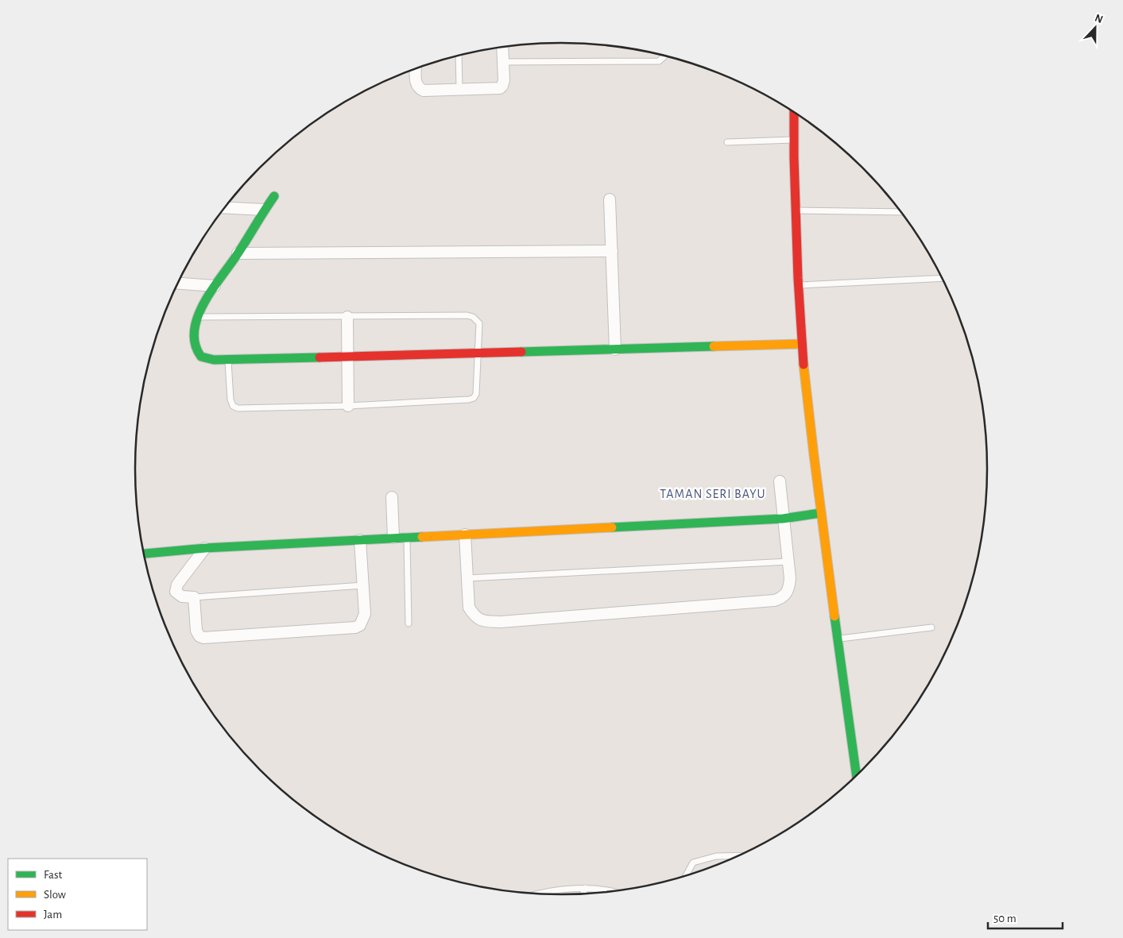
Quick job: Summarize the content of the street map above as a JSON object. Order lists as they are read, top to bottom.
{
  "districts": ["TAMAN SERI BAYU"],
  "legend": ["Fast", "Slow", "Jam"],
  "scale_bar": "50 m",
  "north": "top"
}
